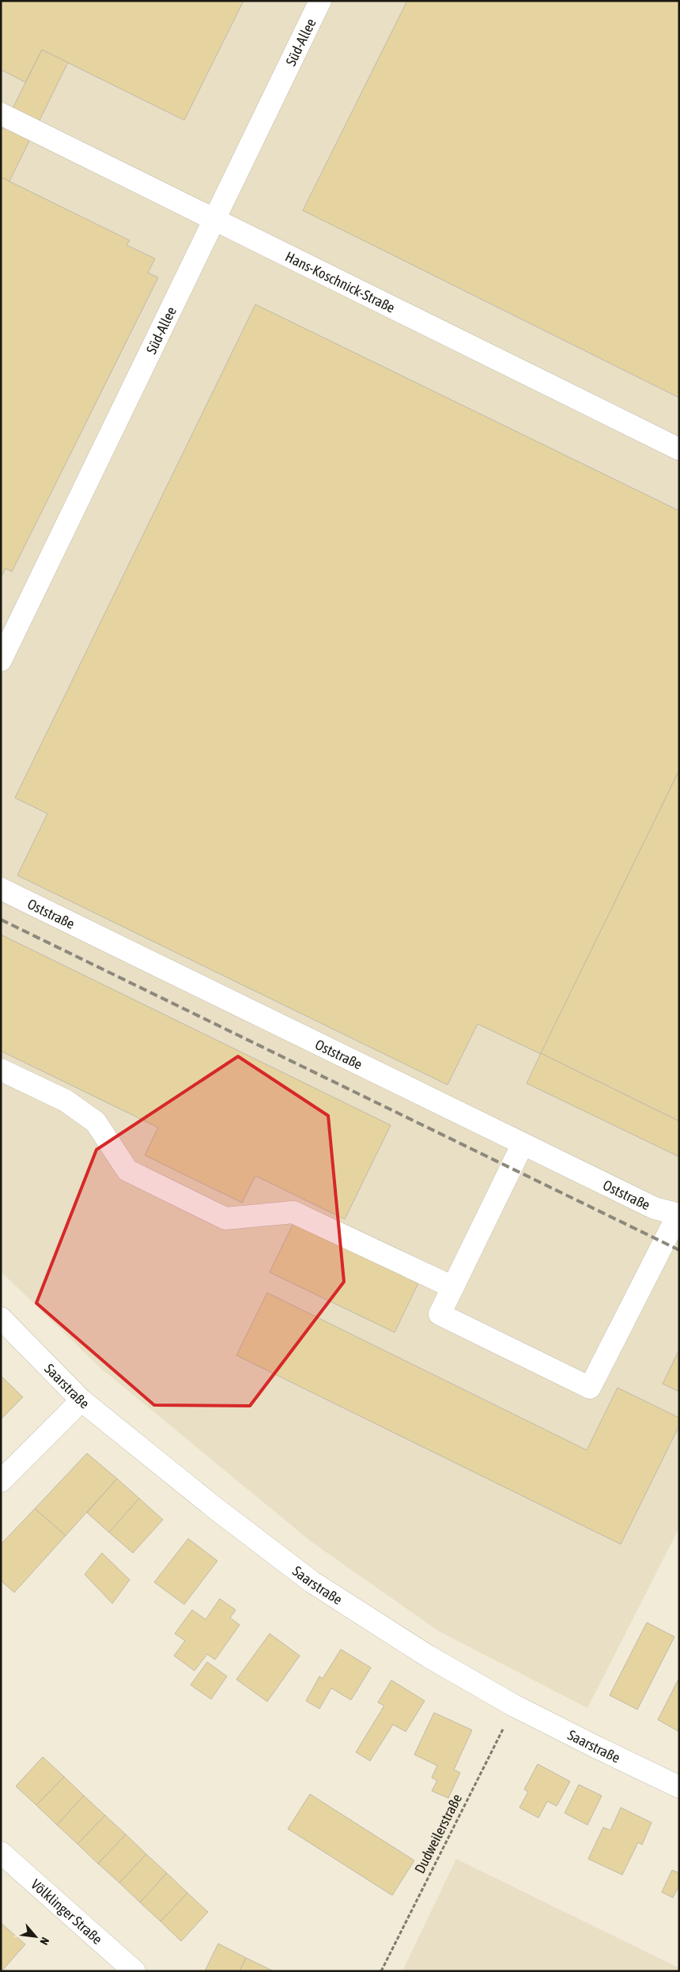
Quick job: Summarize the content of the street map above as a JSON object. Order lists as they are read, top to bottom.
{
  "streets": {
    "street": [
      "Süd-Allee",
      "Hans-Koschnick-Straße",
      "Oststraße",
      "Saarstraße",
      "Völklinger Straße"
    ],
    "path": ["Dudweilerstraße"]
  },
  "crossings": [
    ["Süd-Allee", "Hans-Koschnick-Straße"],
    ["Saarstraße", "Dudweilerstraße"]
  ],
  "north": "bottom right"
}
